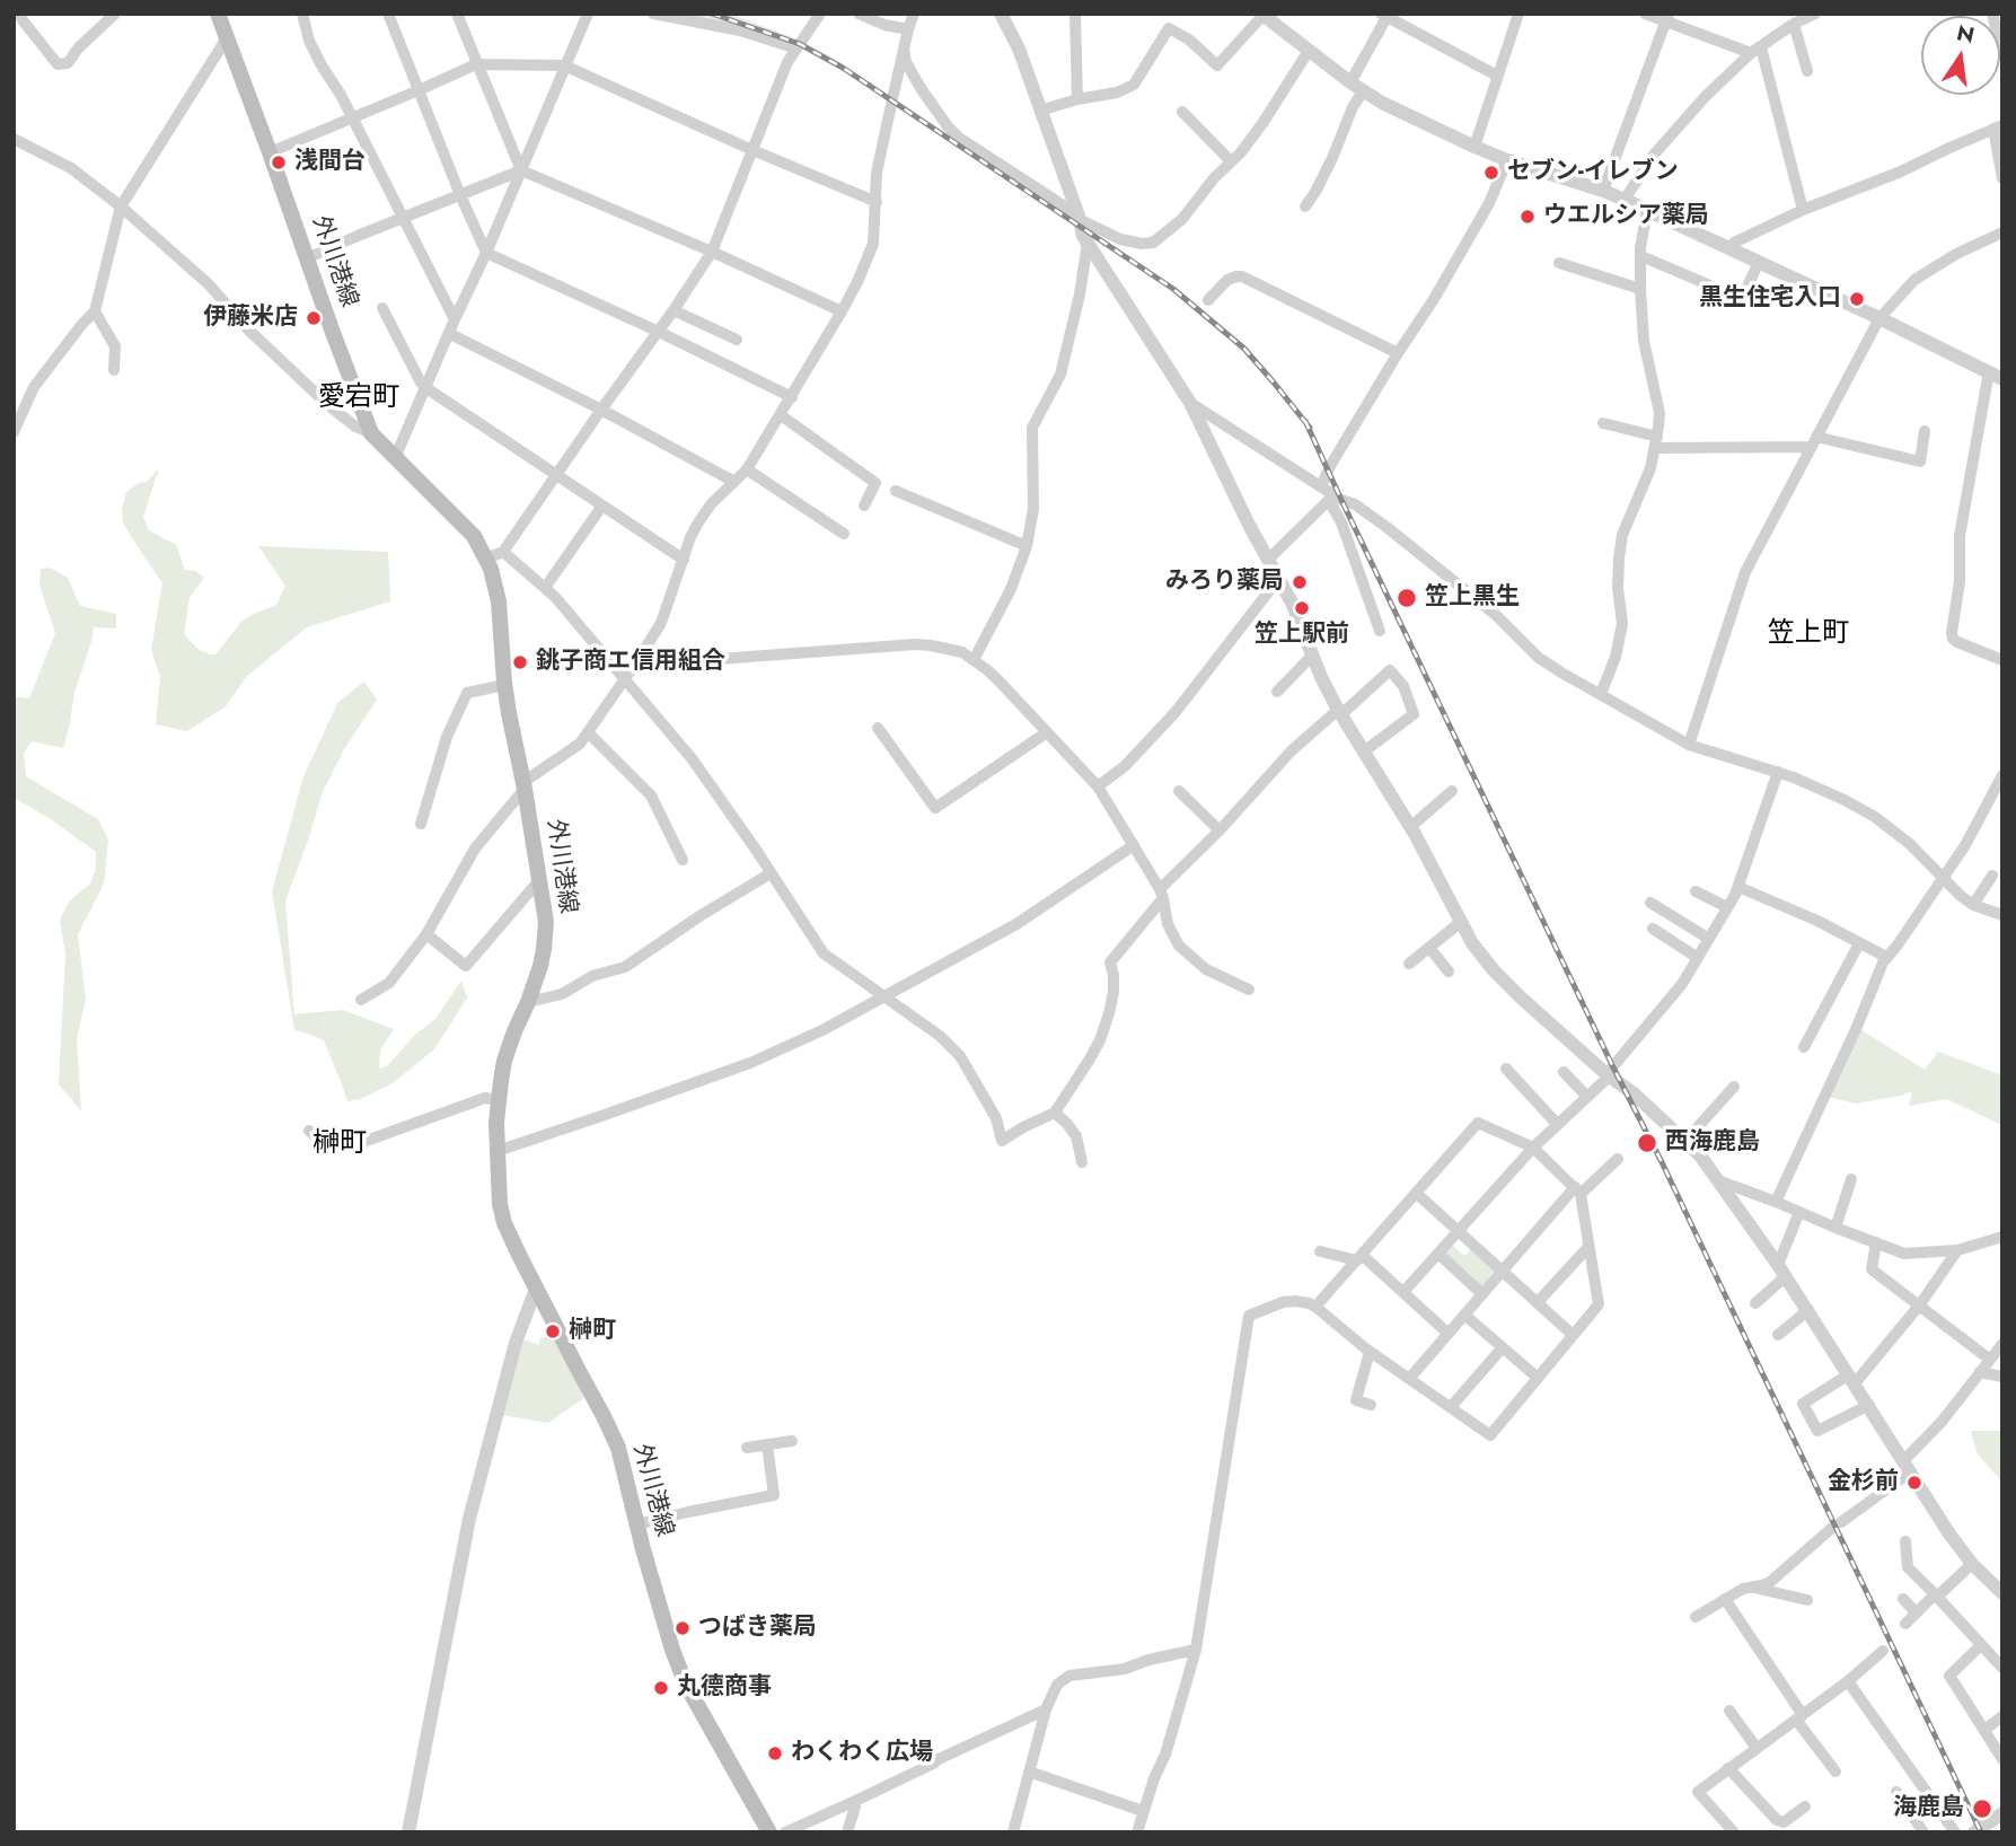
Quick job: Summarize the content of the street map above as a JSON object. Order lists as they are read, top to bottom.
{
  "streets": {
    "main road": ["外川港線"]
  },
  "districts": ["愛宕町", "笠上町", "榊町"],
  "places": [
    "浅間台",
    "セブン-イレブン",
    "ウエルシア薬局",
    "黒生住宅入口",
    "伊藤米店",
    "みろり薬局",
    "笠上黒生",
    "笠上駅前",
    "銚子商エ信用組合",
    "西海鹿島",
    "榊町",
    "金杉前",
    "つばき薬局",
    "丸德商事",
    "わくわく広場",
    "海鹿島"
  ],
  "north": "top"
}
